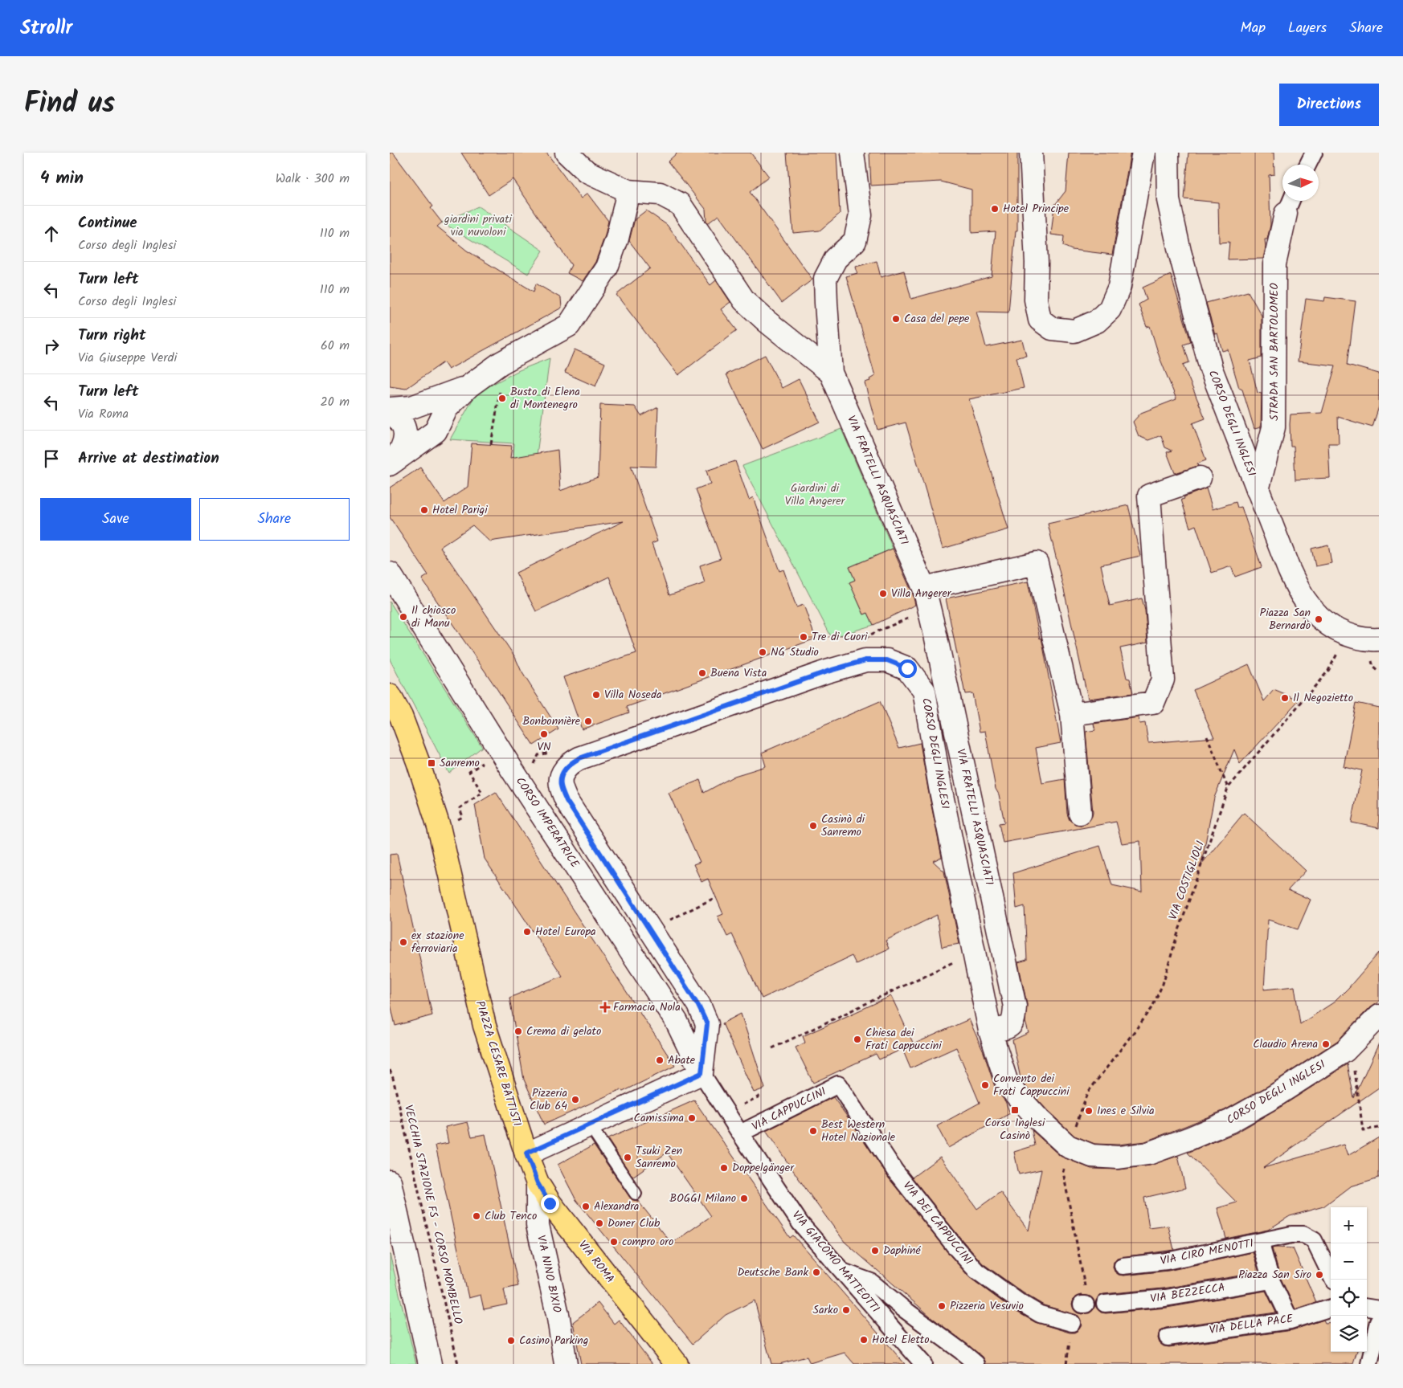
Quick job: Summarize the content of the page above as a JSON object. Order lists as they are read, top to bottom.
{
  "streets": {
    "main road": ["PIAZZA CESARE BATTISTI", "VIA ROMA"],
    "street": [
      "STRADA SAN BARTOLOMEO",
      "CORSO DEGLI INGLESI",
      "VIA FRATELLI ASQUASCIATI",
      "CORSO IMPERATRICE",
      "VIA CAPPUCCINI",
      "VIA DEI CAPPUCCINI",
      "VIA CIRO MENOTTI",
      "VIA GIACOMO MATTEOTTI",
      "VIA NINO BIXIO",
      "VIA BEZZECCA",
      "VIA DELLA PACE"
    ],
    "path": ["VIA COSTIGLIOLI", "VECCHIA STAZIONE FS - CORSO MOMBELLO"]
  },
  "crossings": [
    ["STRADA SAN BARTOLOMEO", "CORSO DEGLI INGLESI"],
    ["CORSO DEGLI INGLESI", "VIA FRATELLI ASQUASCIATI"],
    ["CORSO DEGLI INGLESI", "CORSO IMPERATRICE"],
    ["CORSO DEGLI INGLESI", "VIA COSTIGLIOLI"],
    ["CORSO DEGLI INGLESI", "VIA GIACOMO MATTEOTTI"],
    ["CORSO IMPERATRICE", "VIA GIACOMO MATTEOTTI"],
    ["PIAZZA CESARE BATTISTI", "VIA ROMA"],
    ["VIA CAPPUCCINI", "VIA DEI CAPPUCCINI"],
    ["VIA CAPPUCCINI", "VIA GIACOMO MATTEOTTI"],
    ["VIA ROMA", "VIA NINO BIXIO"]
  ],
  "parks": ["giardini privati via nuvoloni", "Giardini di Villa Angerer"],
  "places": {
    "other": [
      "Hotel Principe",
      "Casa del pepe",
      "Busto di Elena di Montenegro",
      "Hotel Parigi",
      "Villa Angerer",
      "Il chiosco di Manu",
      "Piazza San Bernardo",
      "Tre di Cuori",
      "NG Studio",
      "Buena Vista",
      "Villa Noseda",
      "Il Negozietto",
      "Bonbonnière",
      "VN",
      "Casinò di Sanremo",
      "Hotel Europa",
      "ex stazione ferroviaria",
      "Crema di gelato",
      "Chiesa dei Frati Cappuccini",
      "Claudio Arena",
      "Abate",
      "Convento dei Frati Cappuccini",
      "Pizzeria Club 64",
      "Ines e Silvia",
      "Camissima",
      "Best Western Hotel Nazionale",
      "Tsuki Zen Sanremo",
      "Doppelgänger",
      "BOGGI Milano",
      "Alexandra",
      "Club Tenco",
      "Doner Club",
      "compro oro",
      "Daphiné",
      "Deutsche Bank",
      "Piazza San Siro",
      "Pizzeria Vesuvio",
      "Sarko",
      "Hotel Eletto",
      "Casino Parking"
    ],
    "transit": ["Sanremo", "Corso Inglesi Casinò"],
    "health": ["Farmacia Nola"]
  },
  "north": "right",
  "page": {
    "header": "Strollr",
    "nav": ["Map", "Layers", "Share"],
    "title": "Find us",
    "buttons": [
      "Directions",
      ["Save", "Share"]
    ],
    "heading": ["4 min", "Walk · 300 m"],
    "list": [
      ["Continue", "Corso degli Inglesi", "110 m"],
      ["Turn left", "Corso degli Inglesi", "110 m"],
      ["Turn right", "Via Giuseppe Verdi", "60 m"],
      ["Turn left", "Via Roma", "20 m"],
      "Arrive at destination"
    ],
    "map_buttons": ["+", "−"]
  }
}
